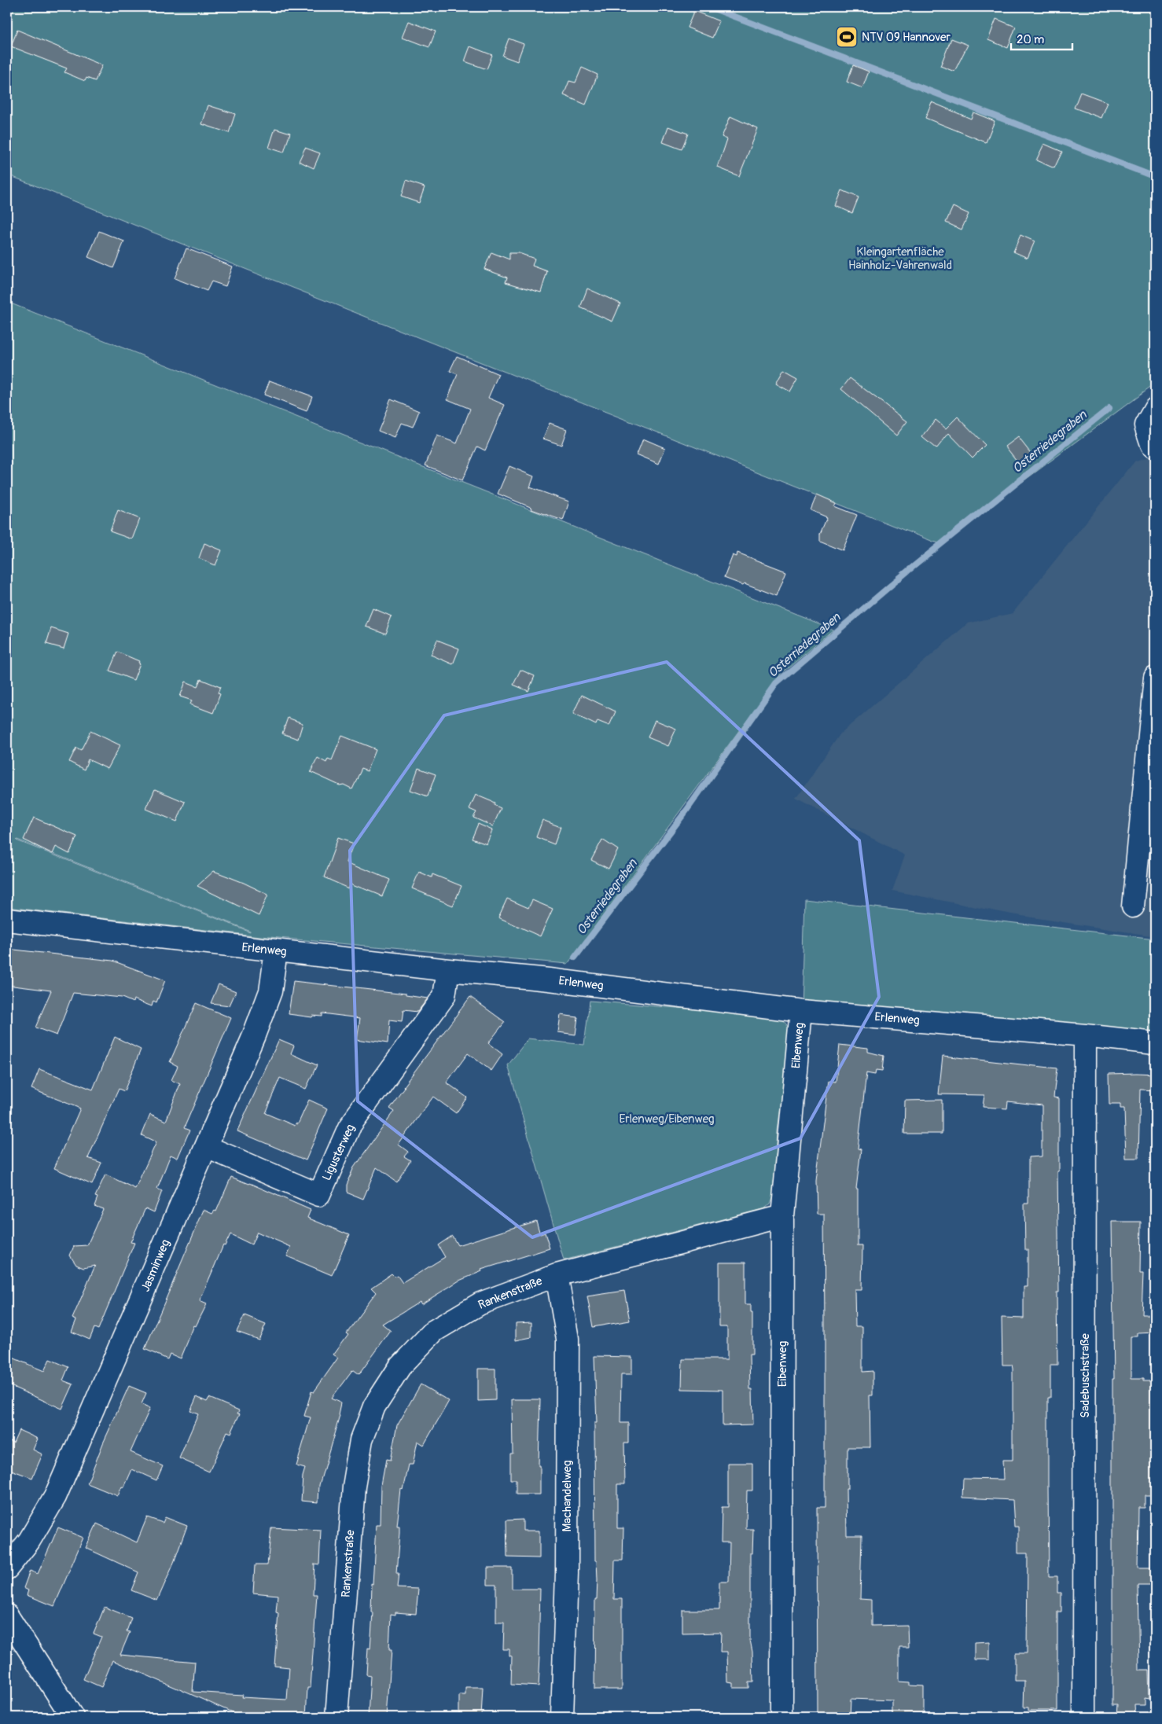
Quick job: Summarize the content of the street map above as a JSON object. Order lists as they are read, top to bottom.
{
  "streets": {
    "street": [
      "Erlenweg",
      "Eibenweg",
      "Ligusterweg",
      "Jasminweg",
      "Rankenstraße",
      "Sadebuschstraße",
      "Machandelweg"
    ]
  },
  "crossings": [
    ["Erlenweg", "Eibenweg"],
    ["Erlenweg", "Ligusterweg"],
    ["Erlenweg", "Jasminweg"],
    ["Erlenweg", "Sadebuschstraße"],
    ["Eibenweg", "Rankenstraße"],
    ["Ligusterweg", "Jasminweg"],
    ["Rankenstraße", "Machandelweg"]
  ],
  "water": ["Osterriedegraben"],
  "parks": ["Kleingartenfläche Hainholz-Vahrenwald", "Erlenweg/Eibenweg"],
  "places": {
    "sports": ["NTV 09 Hannover"]
  },
  "scale_bar": "20 m"
}
